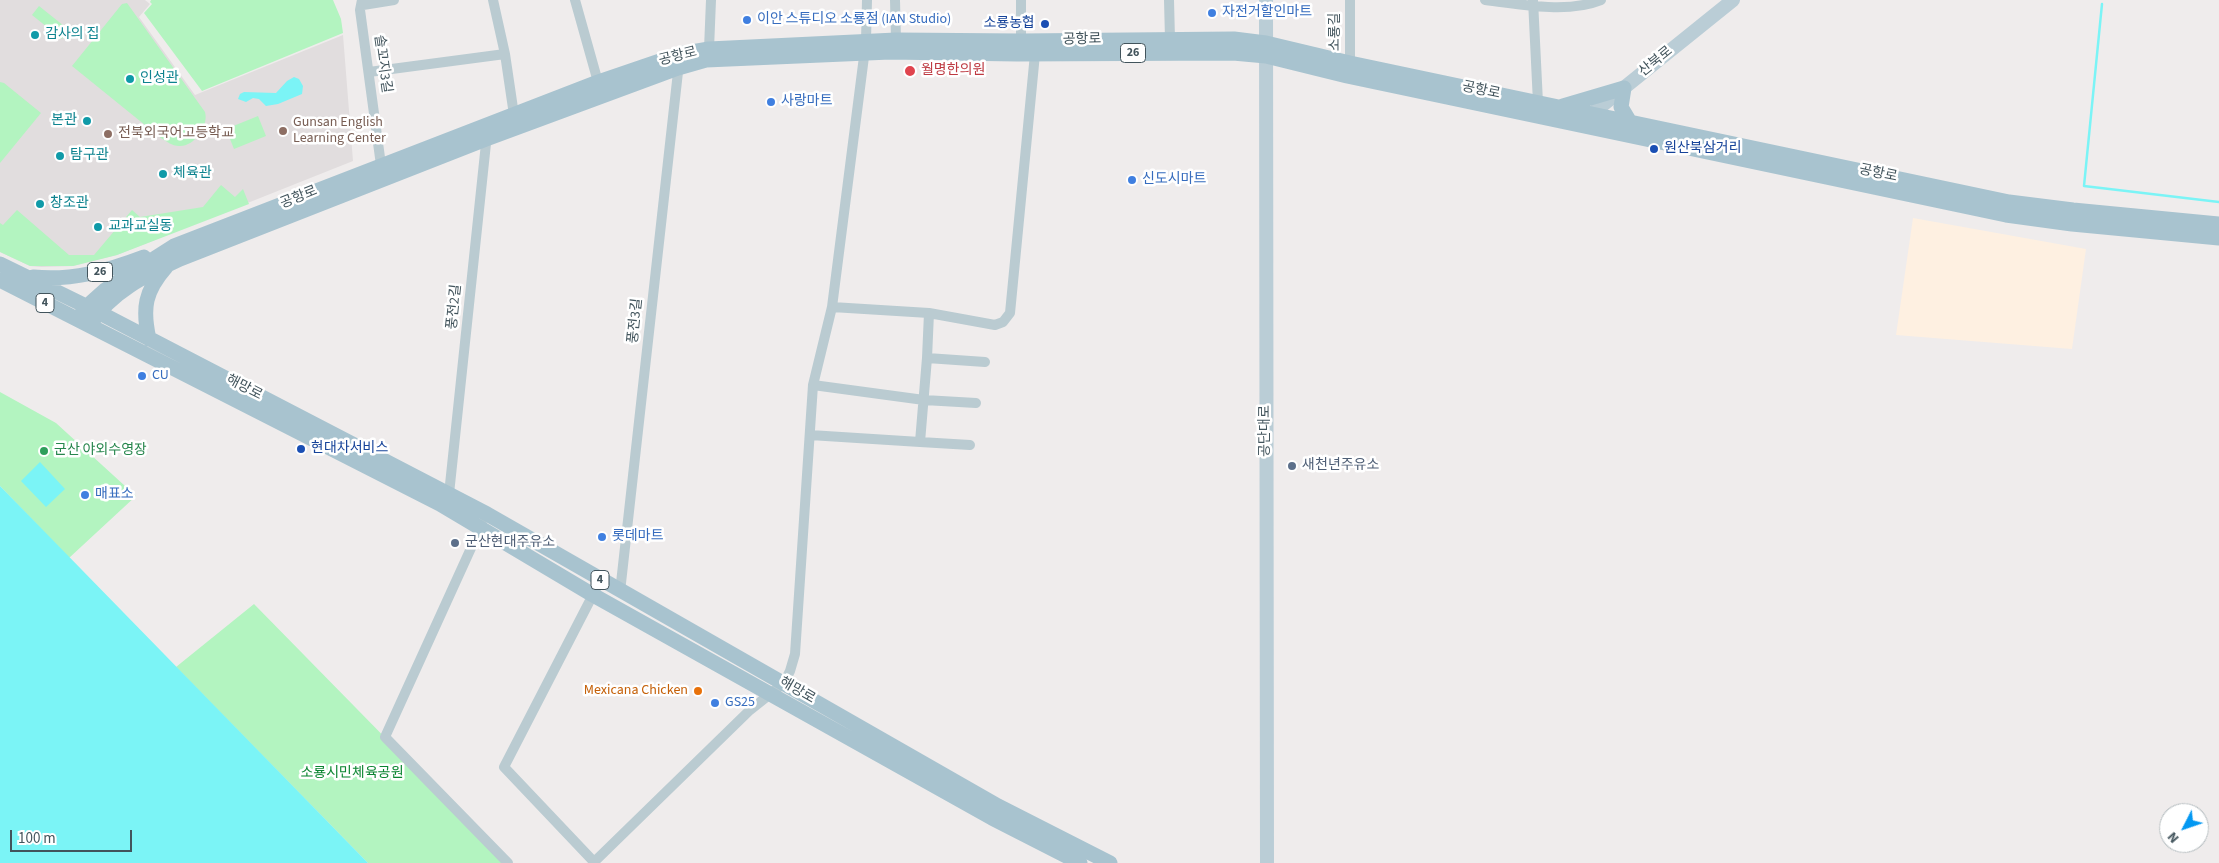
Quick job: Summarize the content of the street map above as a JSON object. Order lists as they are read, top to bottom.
{
  "streets": {
    "main road": [
      "공항로",
      "26",
      "4",
      "해망로"
    ],
    "street": [
      "소룡길",
      "산북로",
      "솔꼬지3길",
      "풍전2길",
      "풍전3길",
      "공단대로"
    ]
  },
  "crossings": [
    ["소룡길", "공항로"],
    ["공항로", "26"],
    ["공항로", "산북로"],
    ["공항로", "솔꼬지3길"],
    ["공항로", "풍전2길"],
    ["공항로", "풍전3길"],
    ["공항로", "해망로"],
    ["공항로", "공단대로"],
    ["26", "해망로"],
    ["풍전2길", "해망로"],
    ["풍전3길", "해망로"]
  ],
  "parks": ["소룡시민체육공원"],
  "places": [
    "자전거할인마트",
    "이안 스튜디오 소룡점 (IAN Studio)",
    "소룡농협",
    "감사의 집",
    "월명한의원",
    "인성관",
    "사랑마트",
    "본관",
    "Gunsan English Learning Center",
    "전북외국어고등학교",
    "원산북삼거리",
    "탐구관",
    "체육관",
    "신도시마트",
    "창조관",
    "교과교실동",
    "CU",
    "현대차서비스",
    "군산 야외수영장",
    "새천년주유소",
    "매표소",
    "롯데마트",
    "군산현대주유소",
    "Mexicana Chicken",
    "GS25"
  ],
  "scale_bar": "100 m",
  "north": "bottom left"
}
